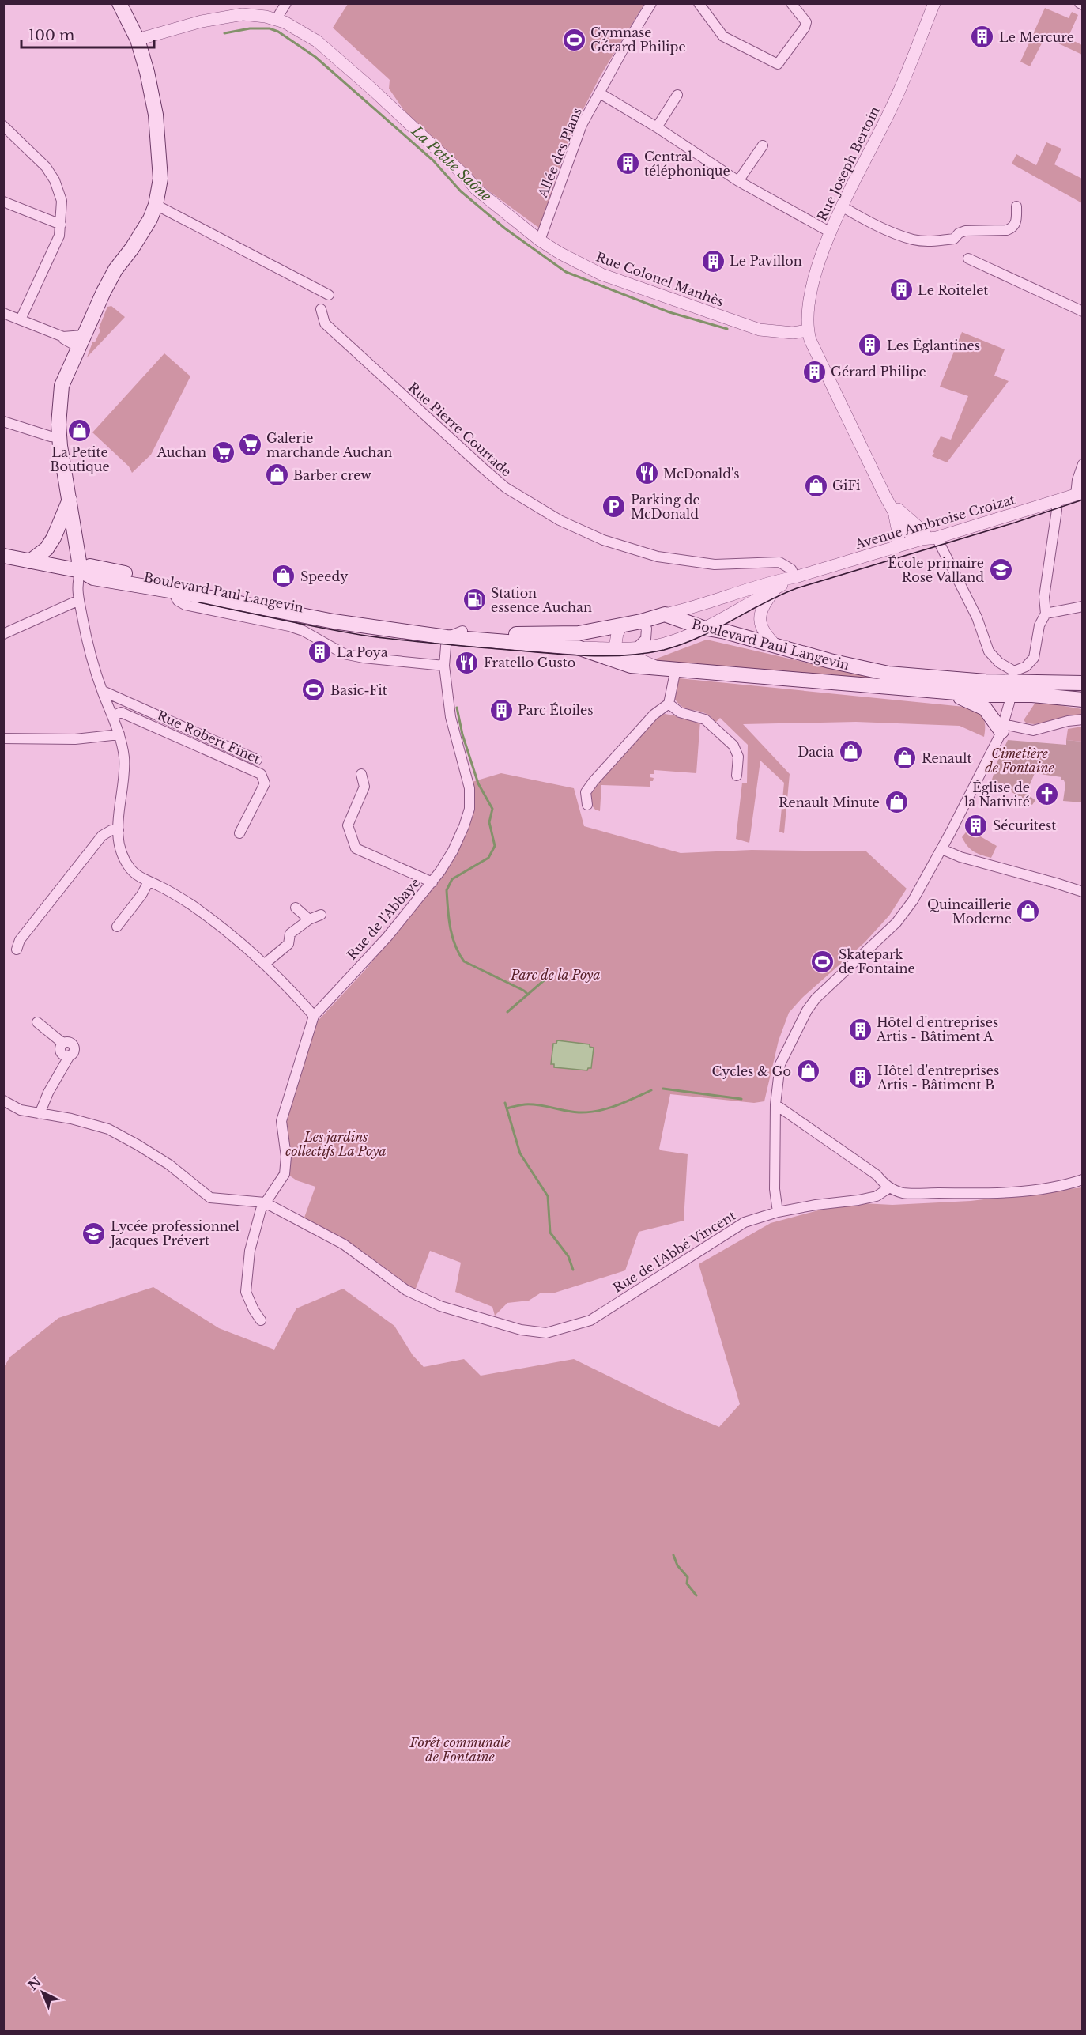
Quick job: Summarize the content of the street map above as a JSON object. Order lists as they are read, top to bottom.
{
  "streets": {
    "main road": ["Boulevard Paul Langevin"],
    "street": [
      "Allée des Plans",
      "Rue Joseph Bertoin",
      "Rue Colonel Manhès",
      "Rue Pierre Courtade",
      "Avenue Ambroise Croizat",
      "Rue Robert Finet",
      "Rue de l'Abbaye",
      "Rue de l'Abbé Vincent"
    ]
  },
  "crossings": [
    ["Allée des Plans", "Rue Colonel Manhès"],
    ["Rue Joseph Bertoin", "Rue Colonel Manhès"],
    ["Rue Joseph Bertoin", "Avenue Ambroise Croizat"],
    ["Rue Pierre Courtade", "Avenue Ambroise Croizat"],
    ["Avenue Ambroise Croizat", "Boulevard Paul Langevin"],
    ["Boulevard Paul Langevin", "Rue de l'Abbaye"],
    ["Rue de l'Abbaye", "Rue de l'Abbé Vincent"]
  ],
  "water": ["La Petite Saône"],
  "parks": [
    "Cimetière de Fontaine",
    "Parc de la Poya",
    "Les jardins collectifs La Poya",
    "Forêt communale de Fontaine"
  ],
  "places": {
    "building": [
      "Le Mercure",
      "Central téléphonique",
      "Le Pavillon",
      "Le Roitelet",
      "Les Églantines",
      "Gérard Philipe",
      "La Poya",
      "Parc Étoiles",
      "Sécuritest",
      "Hôtel d'entreprises Artis - Bâtiment A",
      "Hôtel d'entreprises Artis - Bâtiment B"
    ],
    "sports": ["Gymnase Gérard Philipe", "Basic-Fit", "Skatepark de Fontaine"],
    "shop": [
      "La Petite Boutique",
      "Barber crew",
      "GiFi",
      "Speedy",
      "Dacia",
      "Renault",
      "Renault Minute",
      "Quincaillerie Moderne",
      "Cycles & Go"
    ],
    "supermarket": ["Galerie marchande Auchan", "Auchan"],
    "restaurant": ["McDonald's", "Fratello Gusto"],
    "parking": ["Parking de McDonald"],
    "school or university": ["École primaire Rose Valland", "Lycée professionnel Jacques Prévert"],
    "fuel station": ["Station essence Auchan"],
    "church": ["Église de la Nativité"]
  },
  "scale_bar": "100 m",
  "north": "top left"
}
